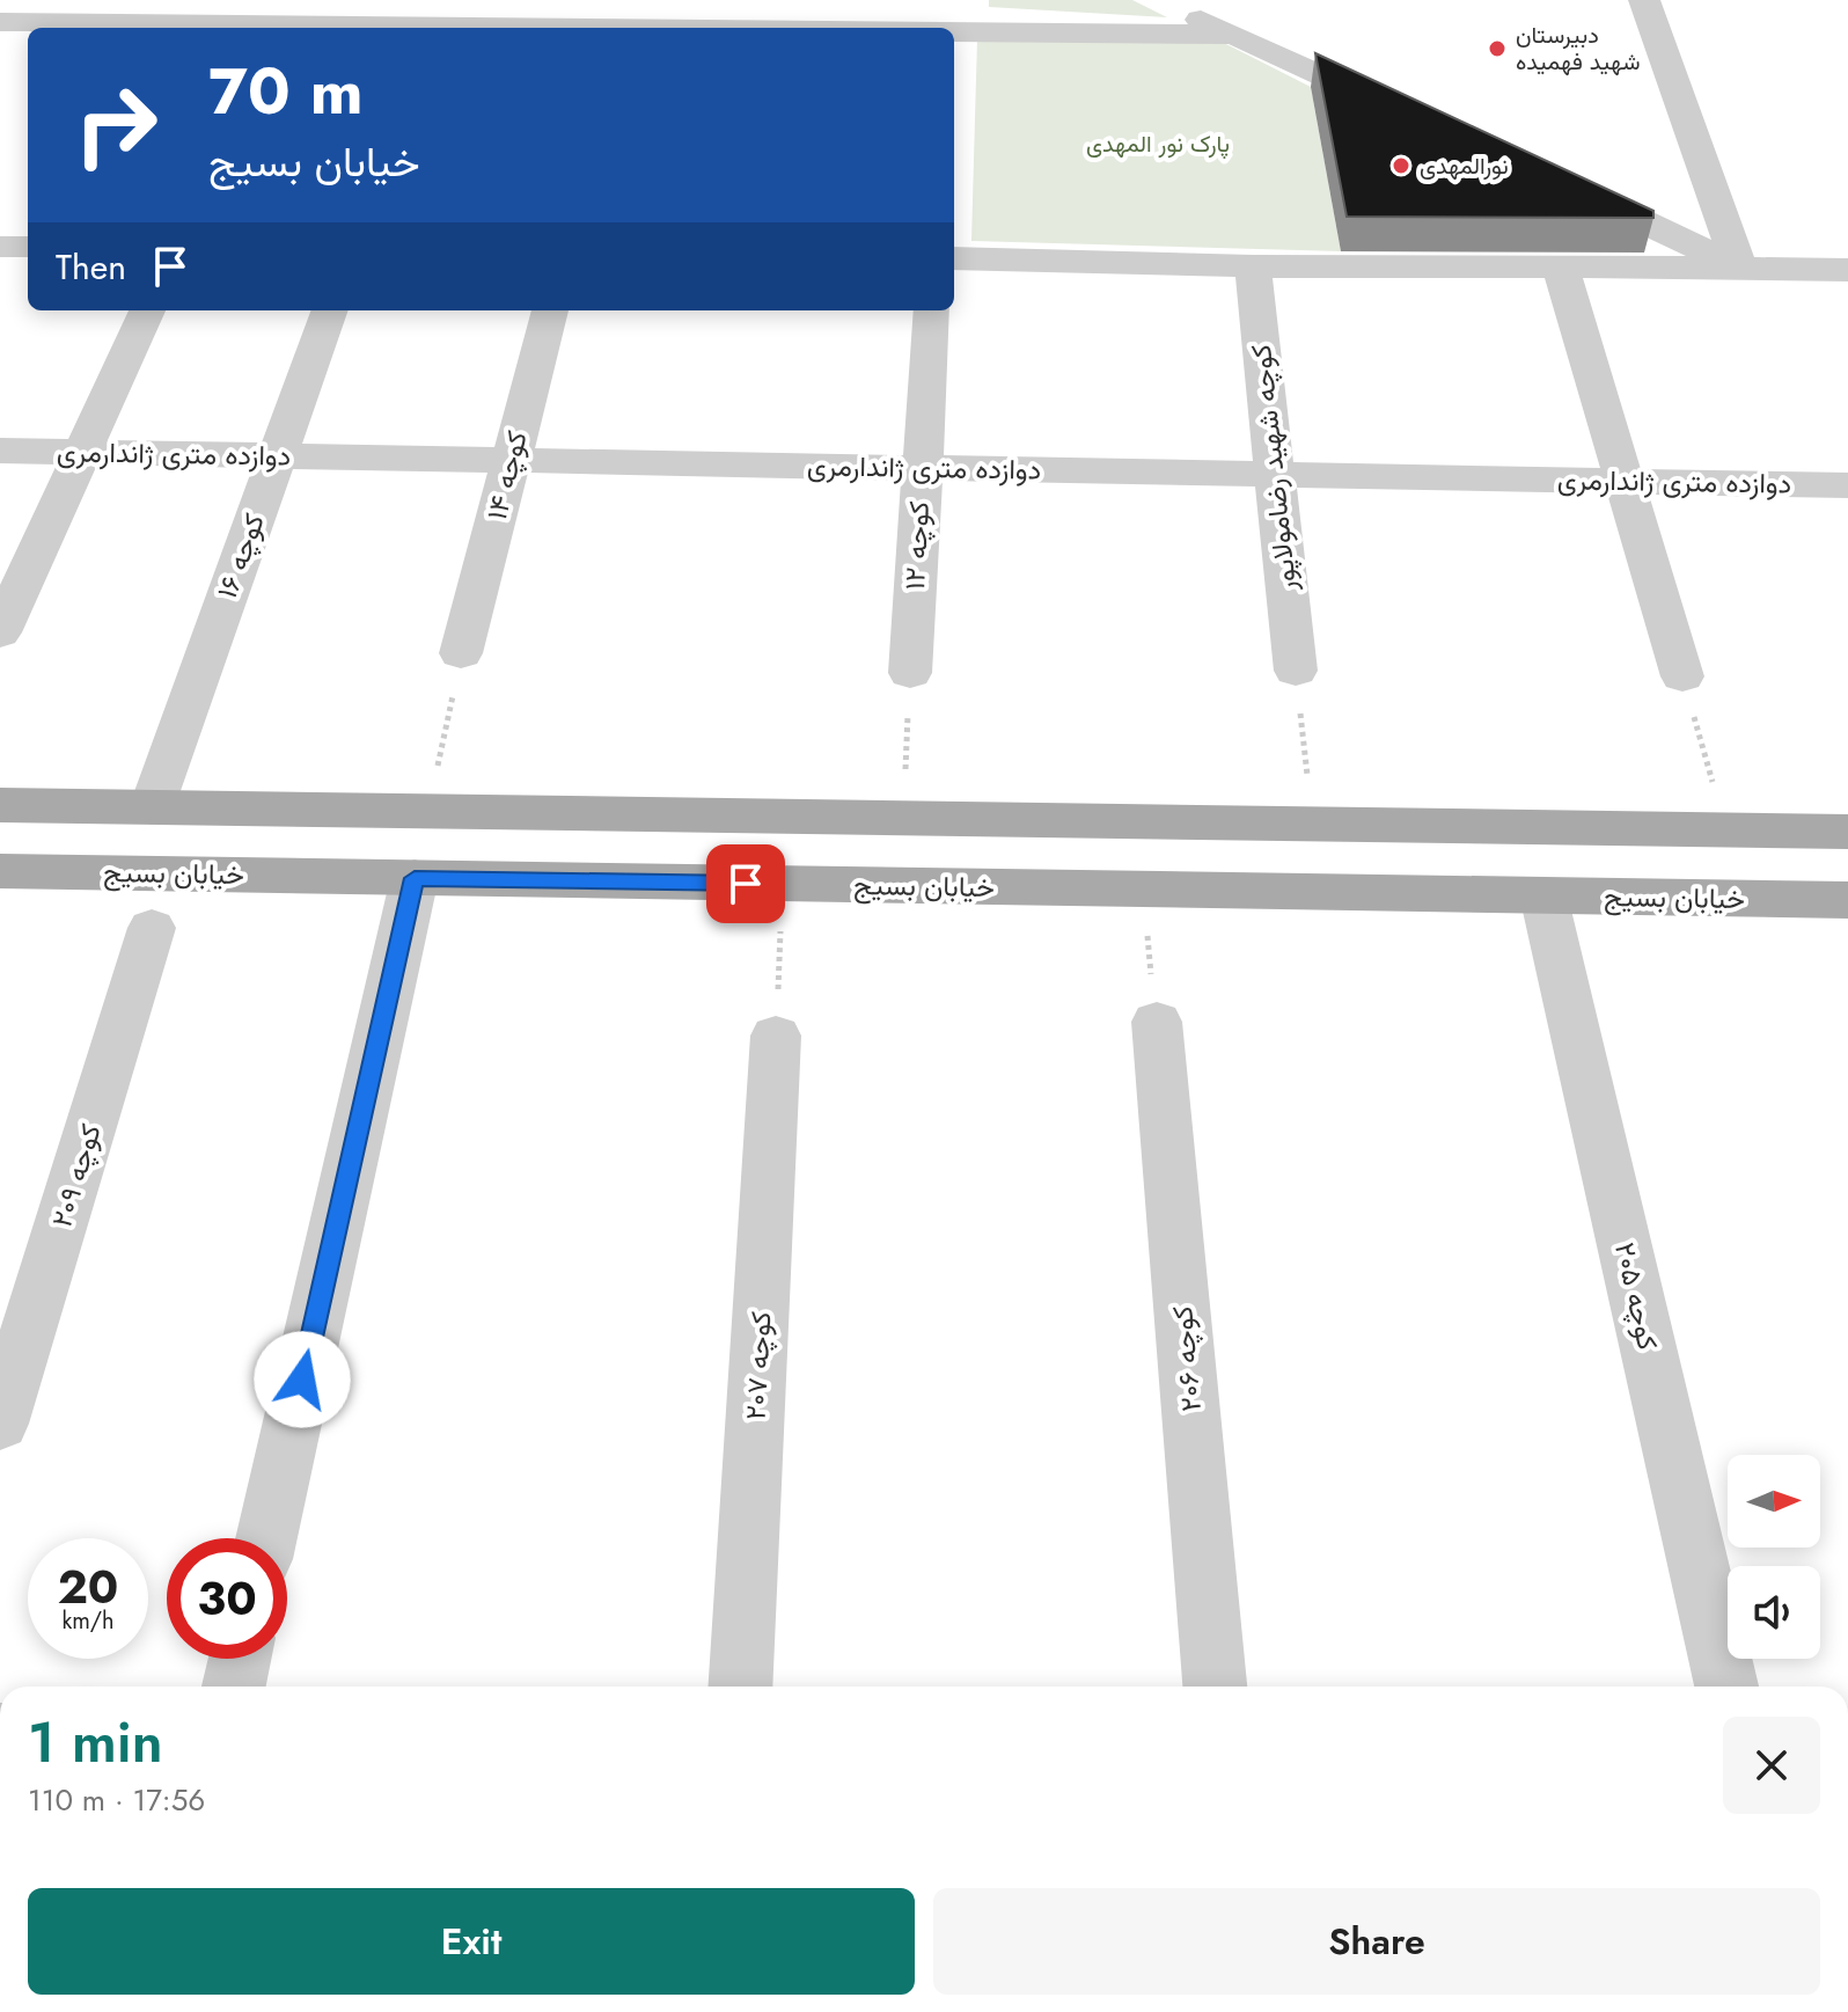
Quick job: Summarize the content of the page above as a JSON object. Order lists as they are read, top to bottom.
{
  "streets": {
    "main road": ["خیابان بسیج"],
    "street": [
      "دوازده متری ژاندارمری",
      "کوچه شهید رضامولاپور",
      "‍‍ ۱۴ کوچه",
      "۱۲ کوچه",
      "۱۶ کوچه",
      "۲۰۹ کوچه",
      "۲۰۵ کوچه",
      "۲۰۶ کوچه",
      "۲۰۷ کوچه"
    ]
  },
  "crossings": [
    ["دوازده متری ژاندارمری", "کوچه شهید رضامولاپور"],
    ["دوازده متری ژاندارمری", "‍‍ ۱۴ کوچه"],
    ["دوازده متری ژاندارمری", "۱۲ کوچه"],
    ["دوازده متری ژاندارمری", "۱۶ کوچه"],
    ["خیابان بسیج", "۲۰۵ کوچه"]
  ],
  "parks": ["پارک نور المهدی"],
  "places": ["دبیرستان شهید فهمیده", "نورالمهدی"],
  "north": "right",
  "page": {
    "turn": ["70 m", "خیابان بسیج"],
    "then": "Then",
    "speed": "20 km/h",
    "limit": "30",
    "heading": ["1 min", "110 m · 17:56"],
    "buttons": ["Exit", "Share"]
  }
}
